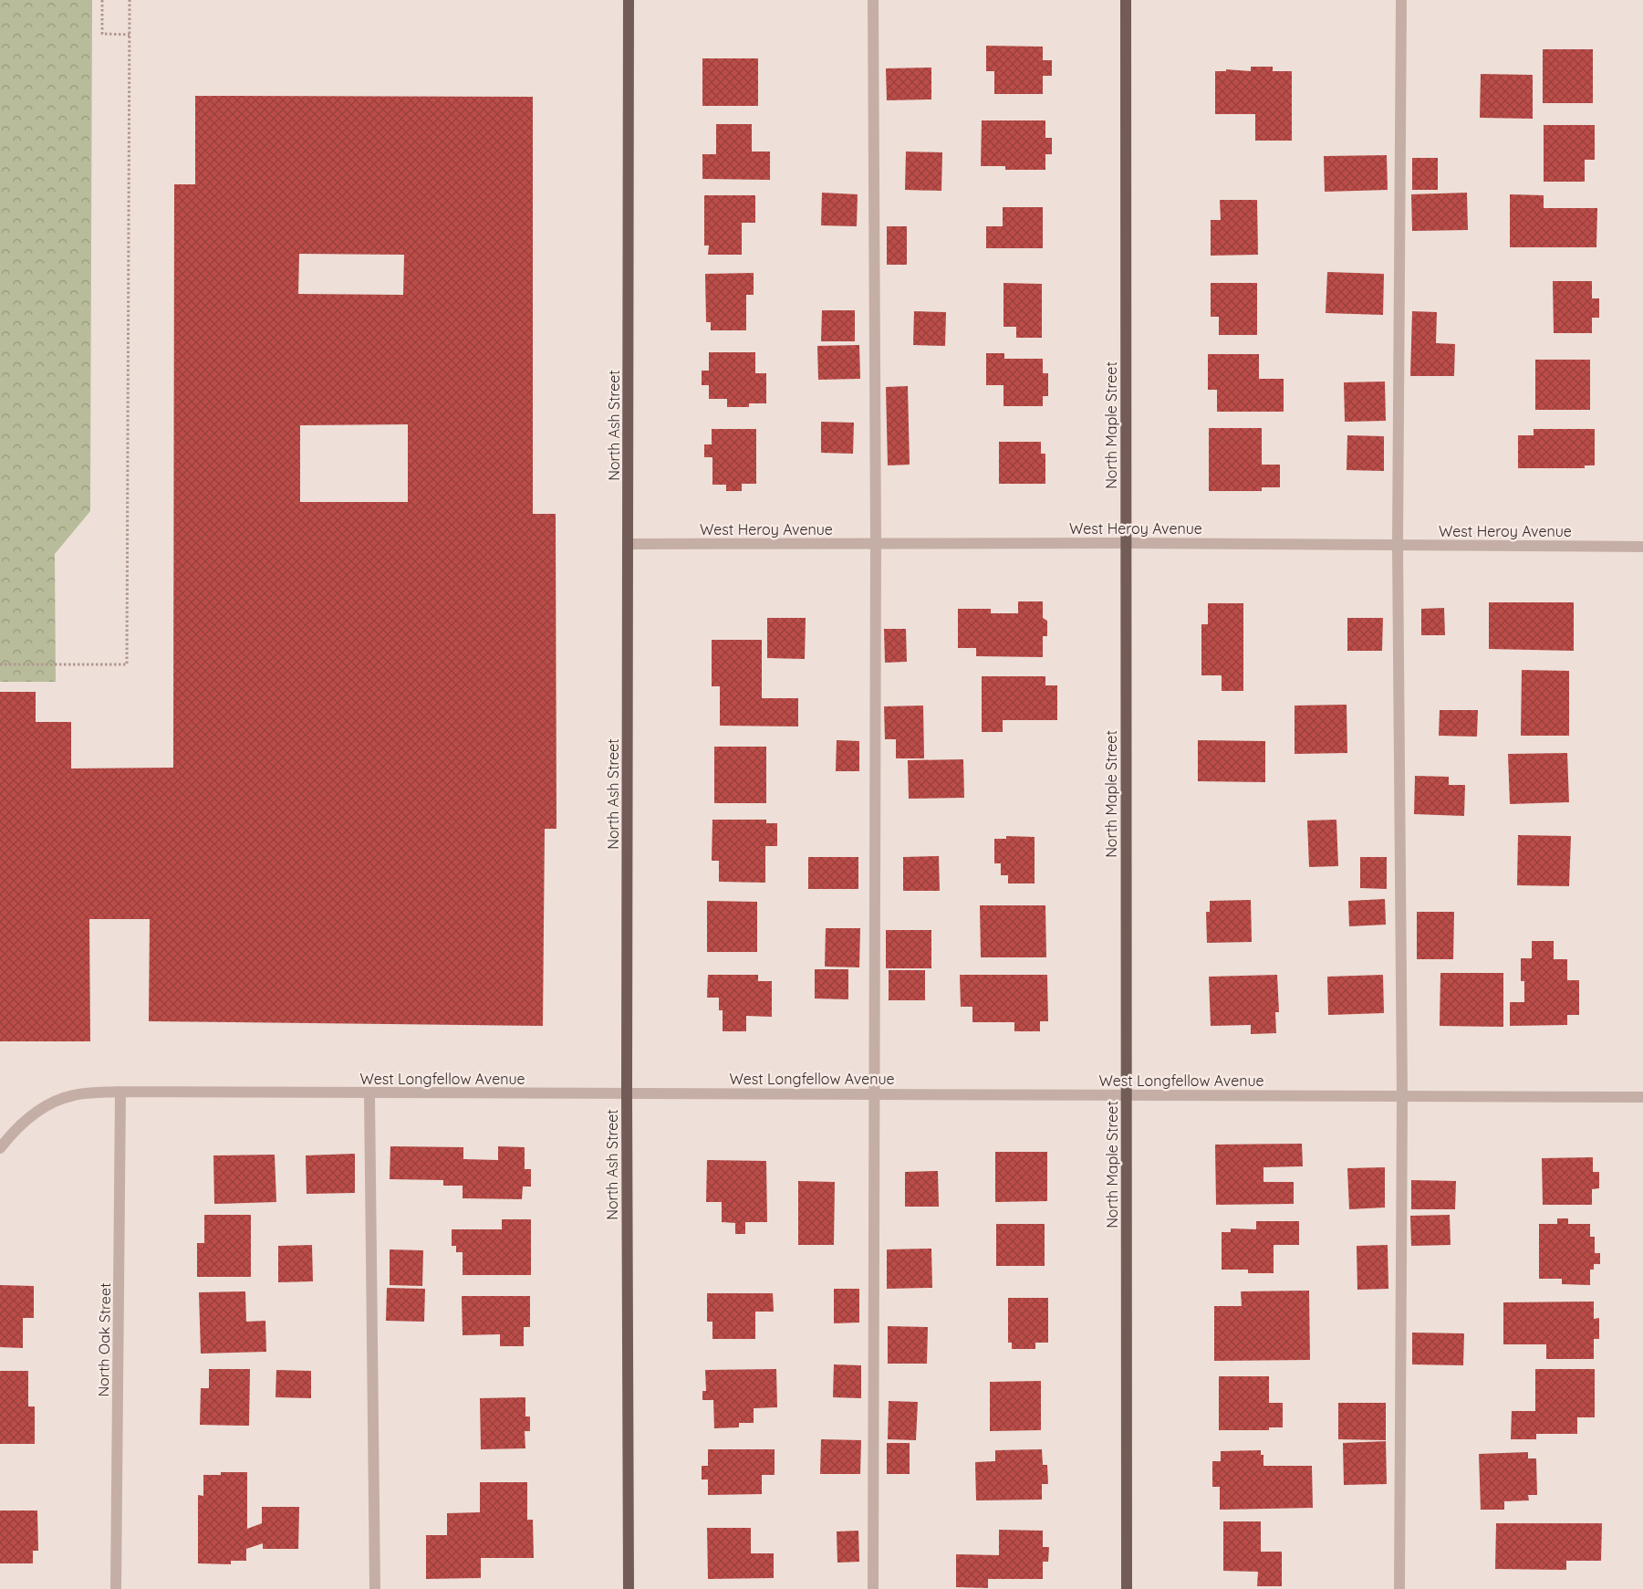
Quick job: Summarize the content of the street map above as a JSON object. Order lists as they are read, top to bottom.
{
  "streets": {
    "main road": ["North Ash Street", "North Maple Street"],
    "street": ["West Heroy Avenue", "West Longfellow Avenue", "North Oak Street"]
  },
  "crossings": [
    ["North Ash Street", "West Heroy Avenue"],
    ["North Ash Street", "West Longfellow Avenue"],
    ["North Maple Street", "West Heroy Avenue"],
    ["North Maple Street", "West Longfellow Avenue"],
    ["West Longfellow Avenue", "North Oak Street"]
  ]
}
